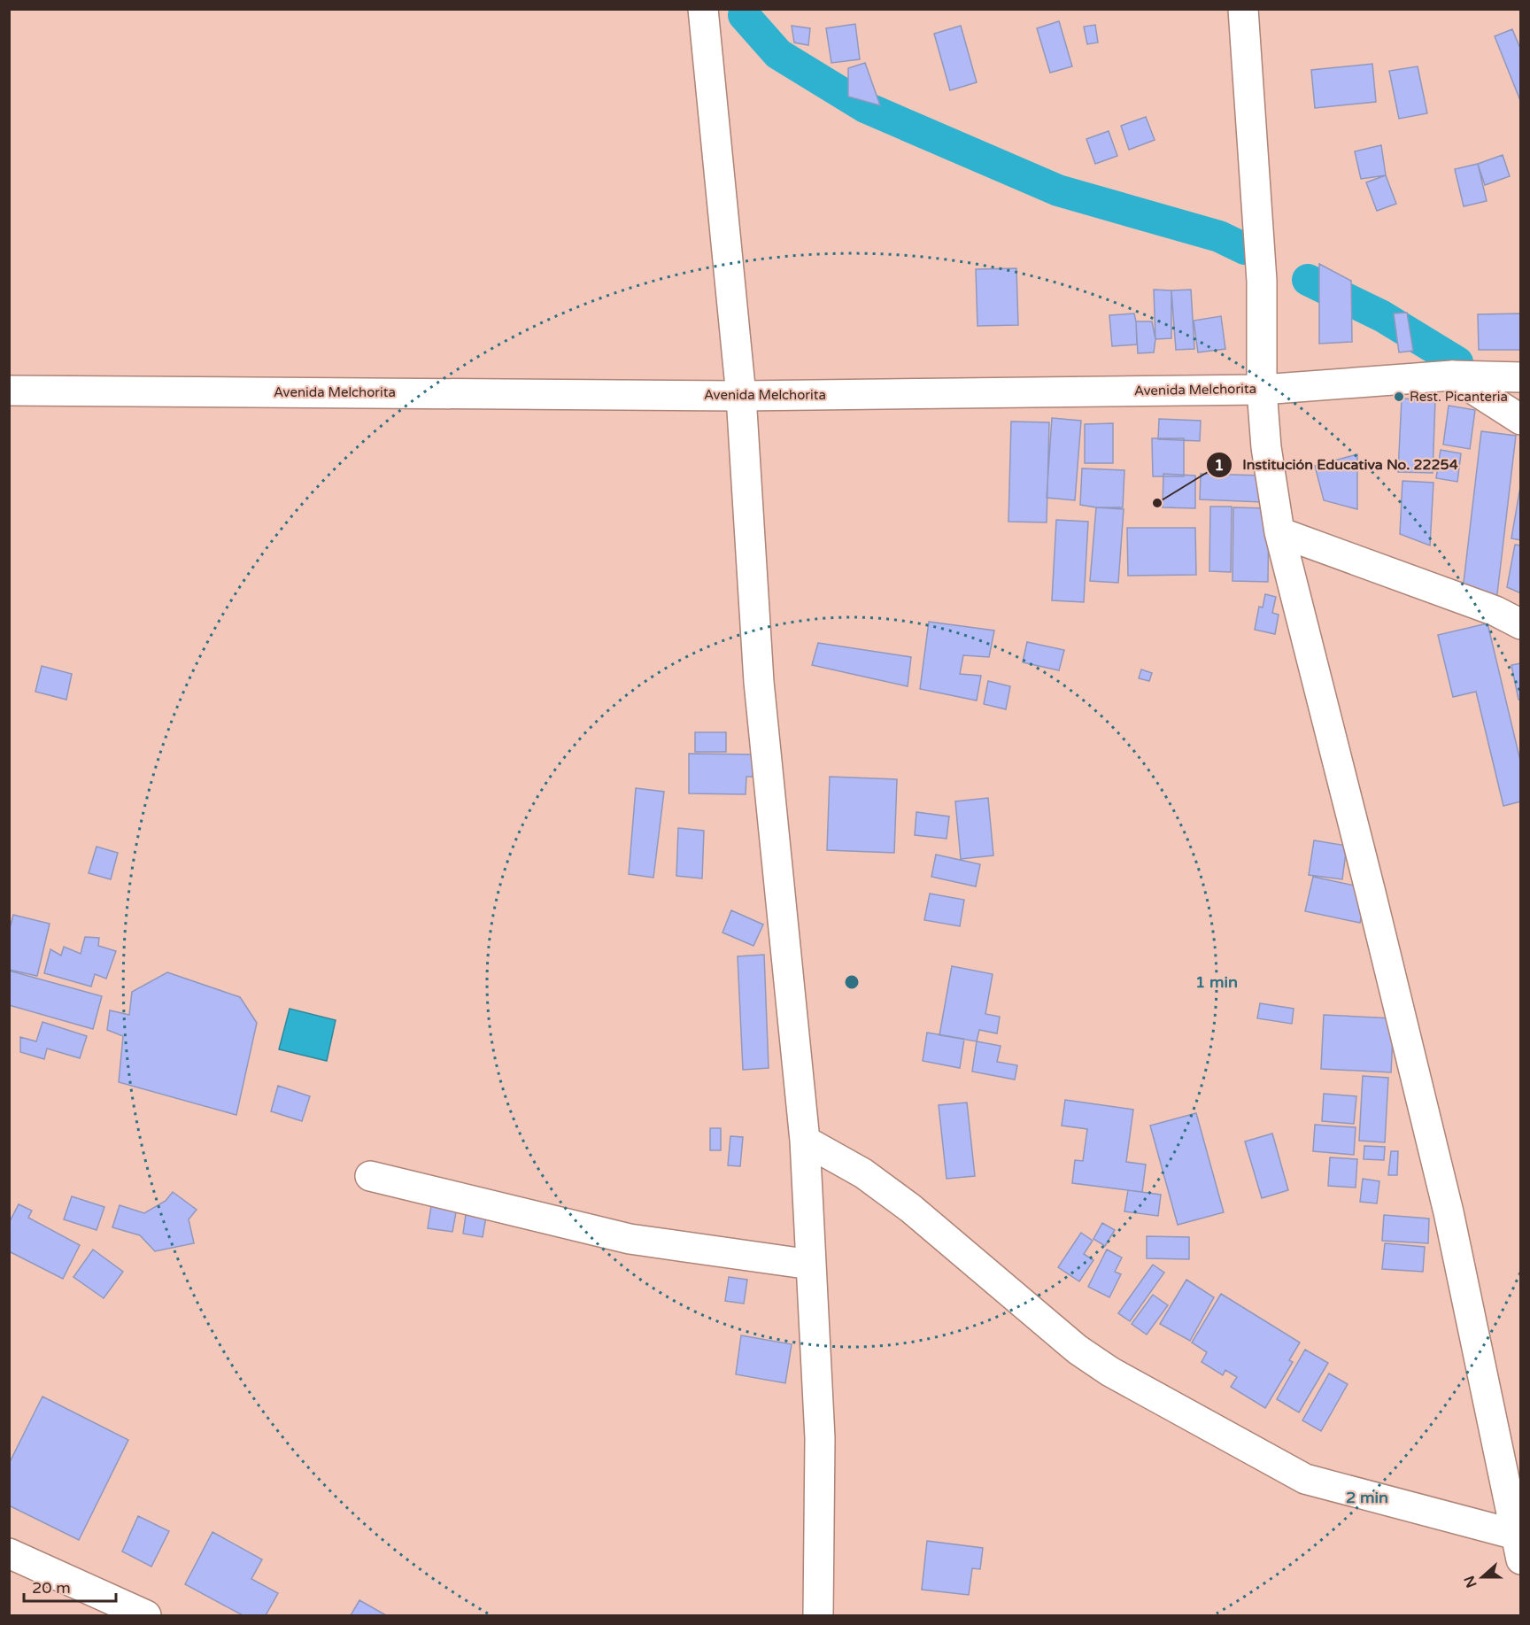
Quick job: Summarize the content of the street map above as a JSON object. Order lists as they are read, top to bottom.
{
  "streets": {
    "street": ["Avenida Melchorita"]
  },
  "places": ["Rest. Picanteria", "Institución Educativa No. 22254"],
  "scale_bar": "20 m",
  "north": "left",
  "rings": ["1 min", "2 min"]
}
